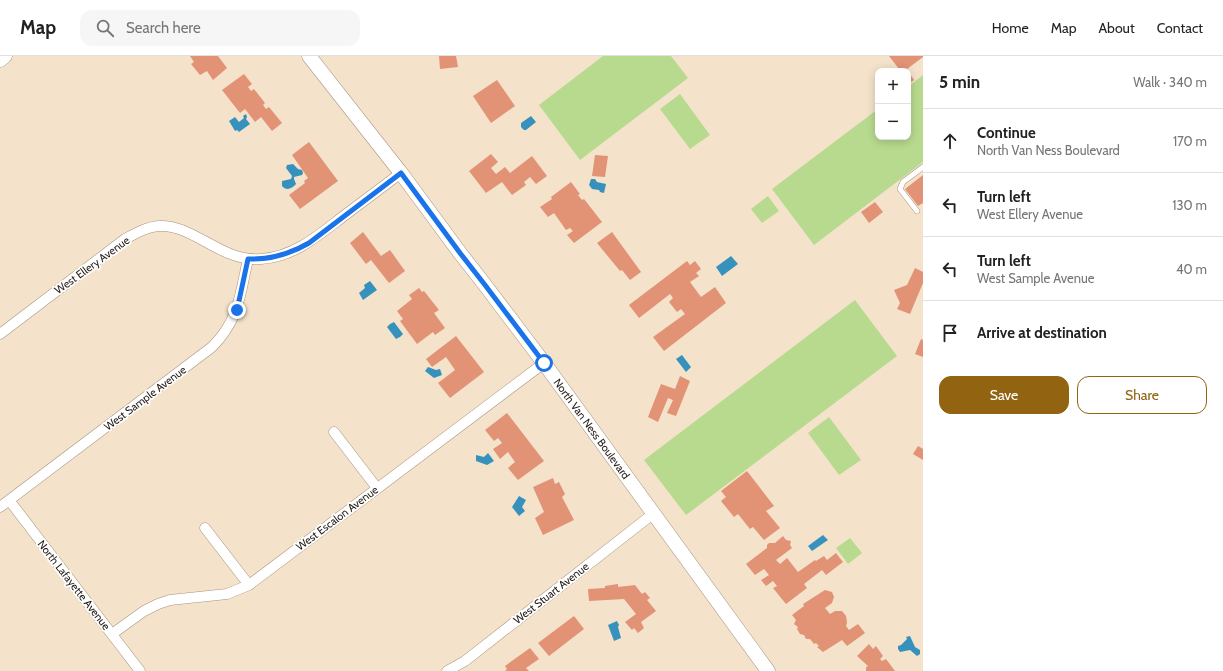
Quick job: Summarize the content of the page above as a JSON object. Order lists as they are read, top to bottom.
{
  "streets": {
    "street": [
      "West Ellery Avenue",
      "West Sample Avenue",
      "North Van Ness Boulevard",
      "West Escalon Avenue",
      "North Lafayette Avenue",
      "West Stuart Avenue"
    ]
  },
  "crossings": [
    ["West Ellery Avenue", "West Sample Avenue"],
    ["West Ellery Avenue", "North Van Ness Boulevard"],
    ["West Sample Avenue", "North Lafayette Avenue"],
    ["North Van Ness Boulevard", "West Escalon Avenue"],
    ["North Van Ness Boulevard", "West Stuart Avenue"],
    ["West Escalon Avenue", "North Lafayette Avenue"]
  ],
  "page": {
    "header": "Map",
    "search": "Search here",
    "nav": [
      "Home",
      "Map",
      "About",
      "Contact"
    ],
    "heading": ["5 min", "Walk · 340 m"],
    "map_buttons": ["+", "−"],
    "list": [
      ["Continue", "North Van Ness Boulevard", "170 m"],
      ["Turn left", "West Ellery Avenue", "130 m"],
      ["Turn left", "West Sample Avenue", "40 m"],
      "Arrive at destination"
    ],
    "buttons": ["Save", "Share"]
  }
}
